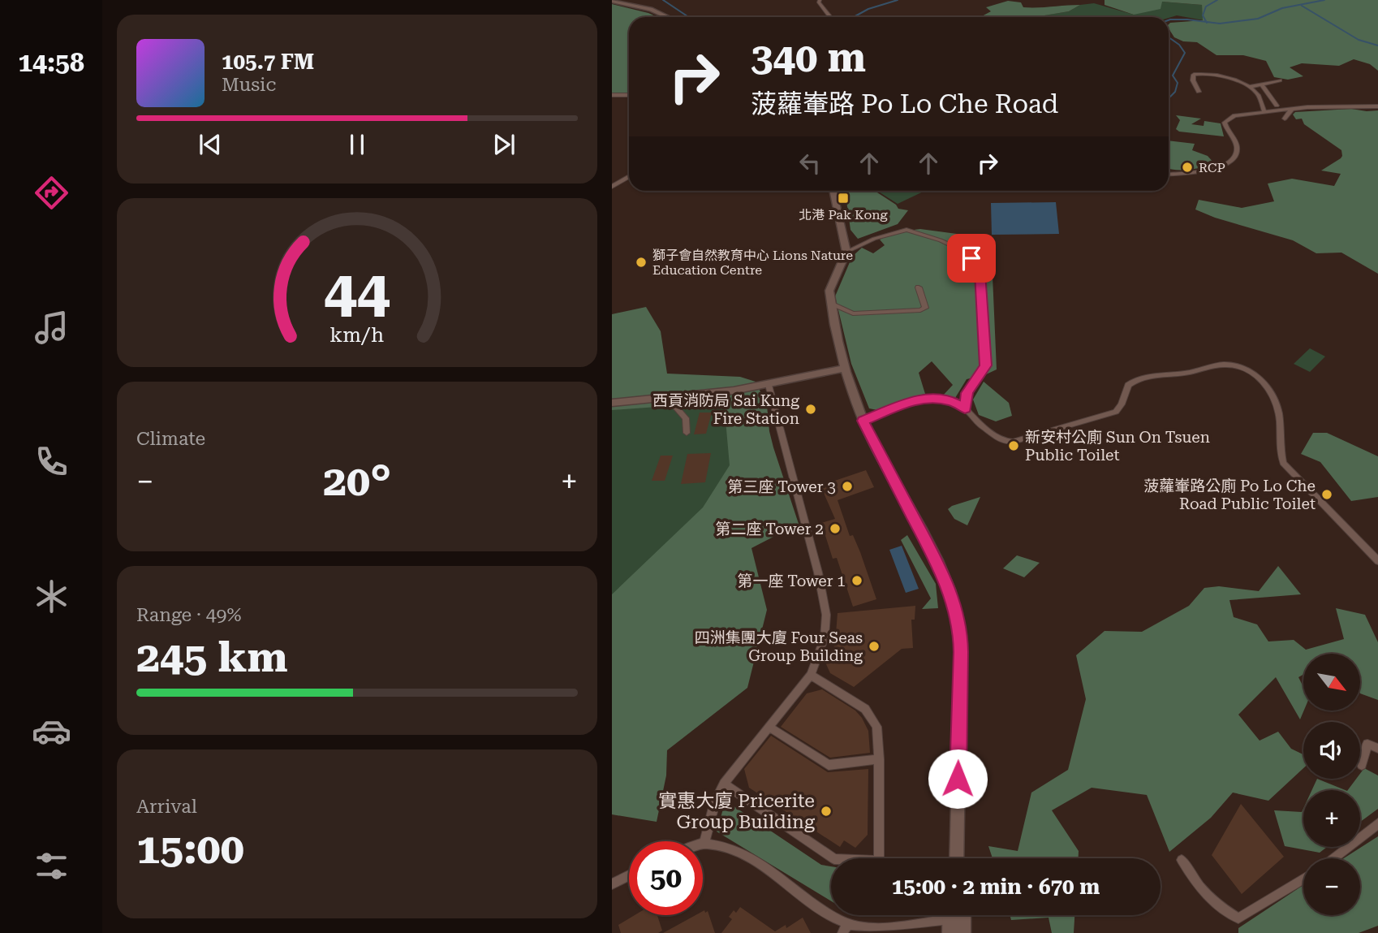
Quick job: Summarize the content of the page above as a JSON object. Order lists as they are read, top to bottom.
{
  "places": {
    "other": [
      "RCP",
      "獅子會自然教育中心 Lions Nature Education Centre",
      "西貢消防局 Sai Kung Fire Station",
      "新安村公廁 Sun On Tsuen Public Toilet",
      "第三座 Tower 3",
      "菠蘿輋路公廁 Po Lo Che Road Public Toilet",
      "第二座 Tower 2",
      "第一座 Tower 1",
      "四洲集團大廈 Four Seas Group Building",
      "實惠大廈 Pricerite Group Building"
    ],
    "transit": ["北港 Pak Kong"]
  },
  "north": "bottom right",
  "page": {
    "tabs": "14:58",
    "turn": ["340 m", "菠蘿輋路 Po Lo Che Road"],
    "song": ["105.7 FM", "Music"],
    "tile": [
      "Climate",
      ["Range · 49%", "245 km"],
      ["Arrival", "15:00"]
    ],
    "heat": ["−", "20°", "+"],
    "map_buttons": ["+", "−"],
    "limit": "50",
    "trip": "15:00 · 2 min · 670 m",
    "gauge": ["44", "km/h"]
  }
}
